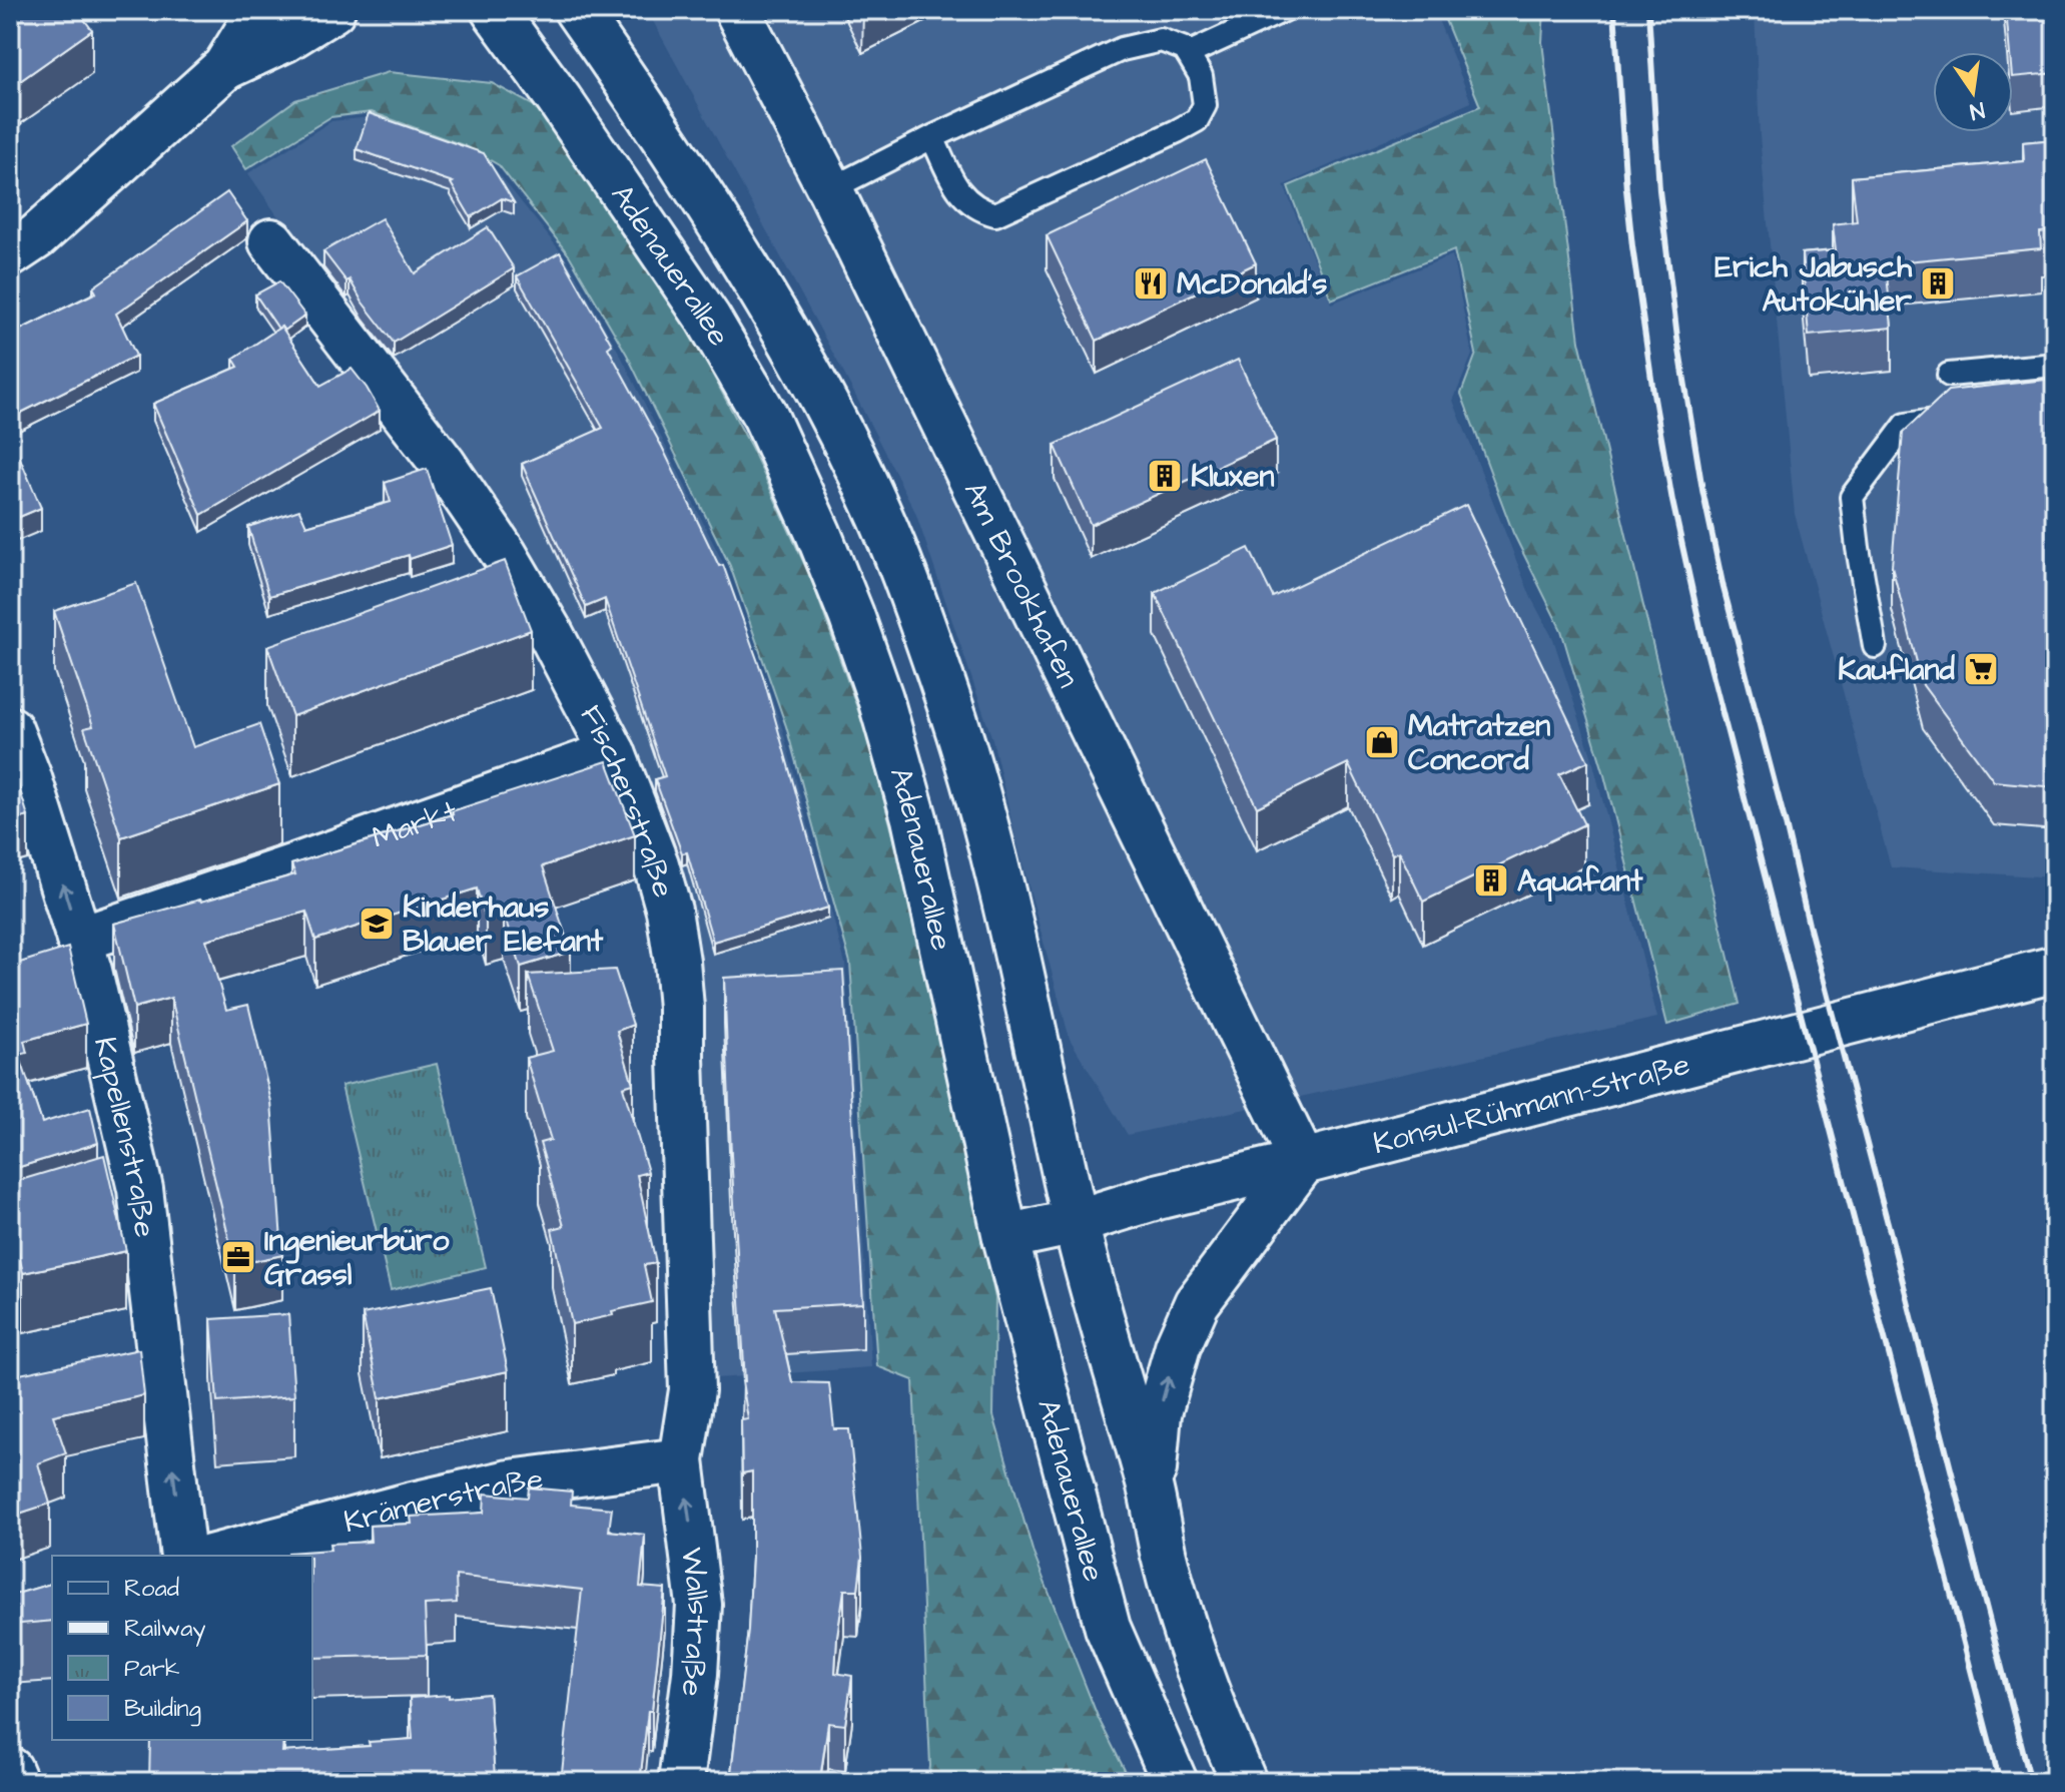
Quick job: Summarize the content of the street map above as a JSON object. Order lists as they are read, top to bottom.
{
  "streets": {
    "street": [
      "Adenauerallee",
      "Am Brookhafen",
      "Fischerstraße",
      "Markt",
      "Konsul-Rühmann-Straße",
      "Kapellenstraße",
      "Krämerstraße",
      "Wallstraße"
    ]
  },
  "crossings": [
    ["Adenauerallee", "Konsul-Rühmann-Straße"],
    ["Am Brookhafen", "Konsul-Rühmann-Straße"],
    ["Fischerstraße", "Markt"],
    ["Fischerstraße", "Krämerstraße"],
    ["Fischerstraße", "Wallstraße"],
    ["Markt", "Kapellenstraße"],
    ["Krämerstraße", "Wallstraße"]
  ],
  "one_way": ["Kapellenstraße", "Wallstraße"],
  "places": {
    "restaurant": ["McDonald's"],
    "building": ["Erich Jabusch Autokühler", "Kluxen", "Aquafant"],
    "supermarket": ["Kaufland"],
    "shop": ["Matratzen Concord"],
    "school or university": ["Kinderhaus Blauer Elefant"],
    "office": ["Ingenieurbüro Grassl"]
  },
  "legend": [
    "Road",
    "Railway",
    "Park",
    "Building"
  ],
  "north": "bottom"
}
